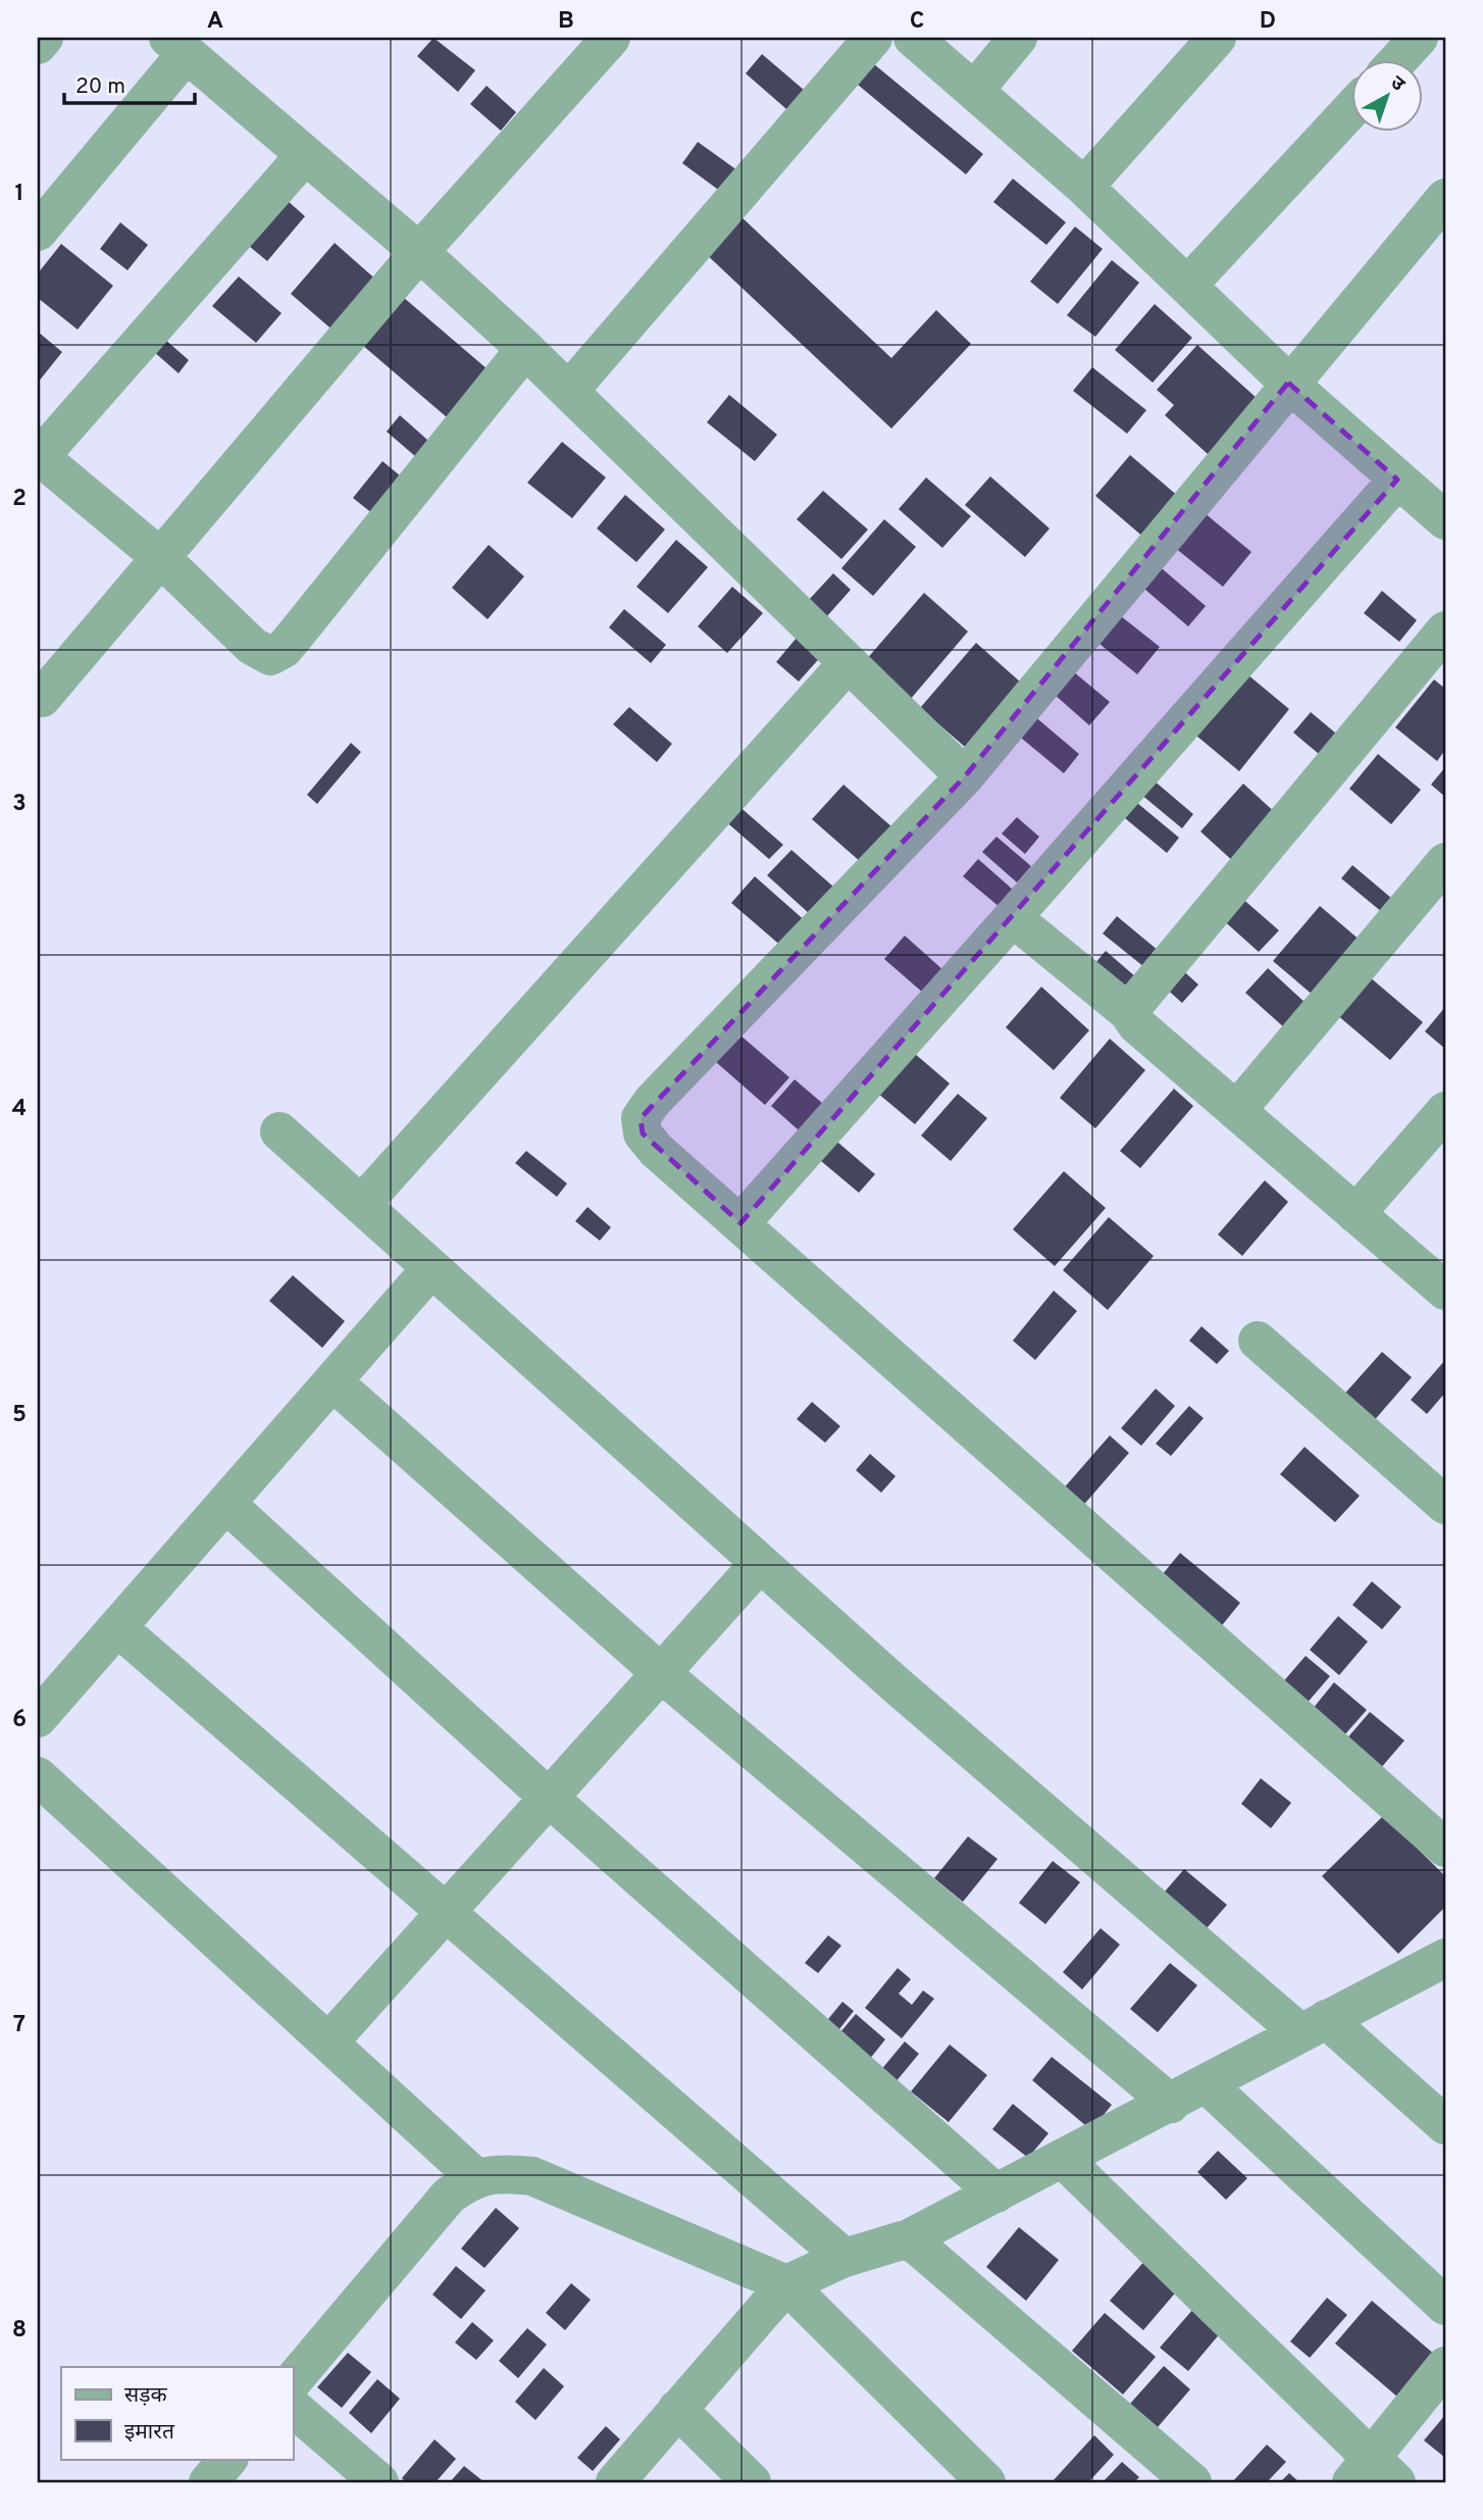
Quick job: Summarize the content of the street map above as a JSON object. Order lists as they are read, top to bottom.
{
  "legend": ["सड़क", "इमारत"],
  "scale_bar": "20 m",
  "north": "top right",
  "grid": {
    "columns": [
      "A",
      "B",
      "C",
      "D"
    ],
    "rows": [
      "1",
      "2",
      "3",
      "4",
      "5",
      "6",
      "7",
      "8"
    ]
  }
}
